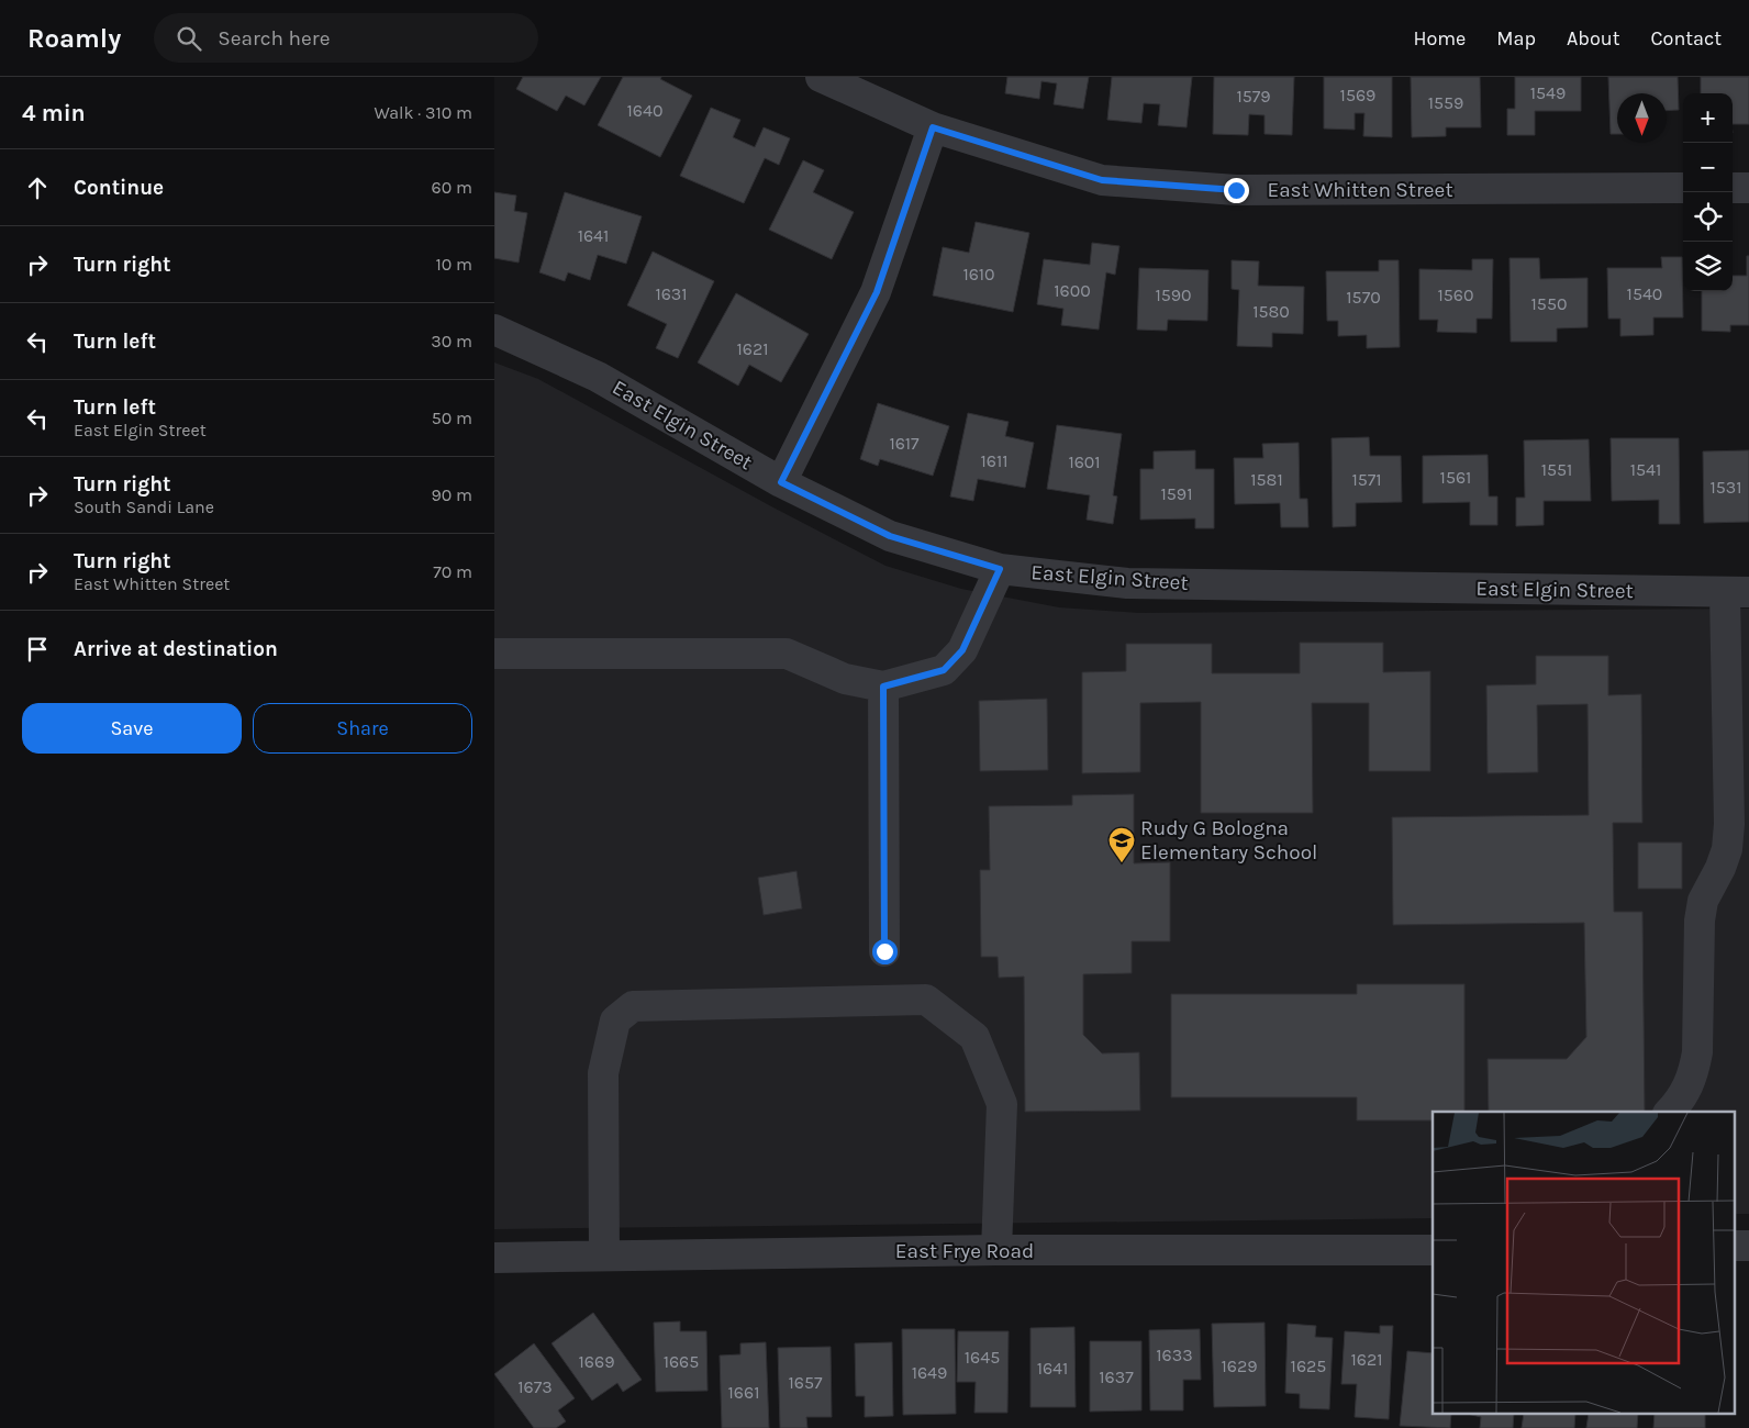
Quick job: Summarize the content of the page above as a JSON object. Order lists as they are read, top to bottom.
{
  "streets": {
    "street": ["East Whitten Street", "East Elgin Street", "East Frye Road"]
  },
  "places": {
    "school or university": ["Rudy G Bologna Elementary School"]
  },
  "house_numbers": [
    "1549",
    "1569",
    "1579",
    "1559",
    "1640",
    "1641",
    "1610",
    "1600",
    "1631",
    "1540",
    "1590",
    "1560",
    "1570",
    "1550",
    "1580",
    "1621",
    "1617",
    "1611",
    "1601",
    "1551",
    "1541",
    "1561",
    "1581",
    "1571",
    "1531",
    "1591",
    "1633",
    "1645",
    "1621",
    "1669",
    "1665",
    "1629",
    "1625",
    "1641",
    "1649",
    "1637",
    "1657",
    "1673",
    "1661"
  ],
  "north": "bottom",
  "page": {
    "header": "Roamly",
    "search": "Search here",
    "nav": [
      "Home",
      "Map",
      "About",
      "Contact"
    ],
    "heading": ["4 min", "Walk · 310 m"],
    "map_buttons": ["+", "−"],
    "list": [
      ["Continue", "60 m"],
      ["Turn right", "10 m"],
      ["Turn left", "30 m"],
      ["Turn left", "East Elgin Street", "50 m"],
      ["Turn right", "South Sandi Lane", "90 m"],
      ["Turn right", "East Whitten Street", "70 m"],
      "Arrive at destination"
    ],
    "buttons": ["Save", "Share"]
  }
}
